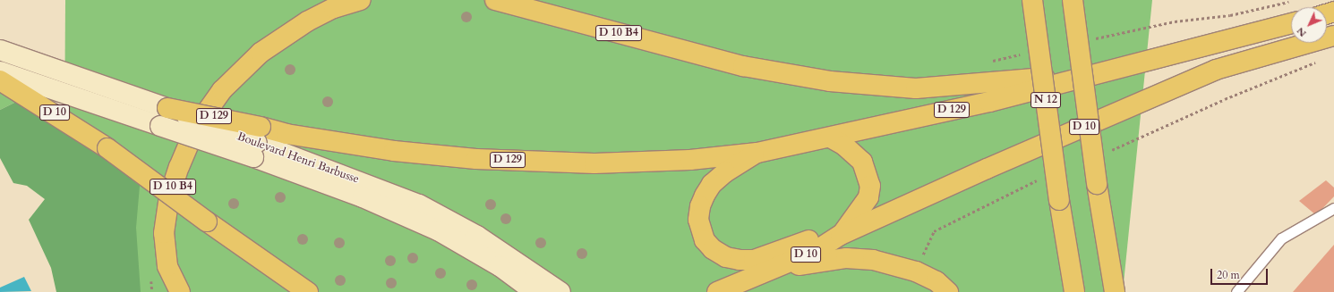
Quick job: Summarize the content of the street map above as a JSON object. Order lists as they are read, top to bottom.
{
  "streets": {
    "main road": [
      "D 10 B4",
      "N 12",
      "D 129",
      "D 10",
      "Boulevard Henri Barbusse"
    ]
  },
  "crossings": [
    ["D 10 B4", "D 129"],
    ["D 129", "D 10"],
    ["D 129", "Boulevard Henri Barbusse"]
  ],
  "scale_bar": "20 m",
  "north": "bottom left"
}
